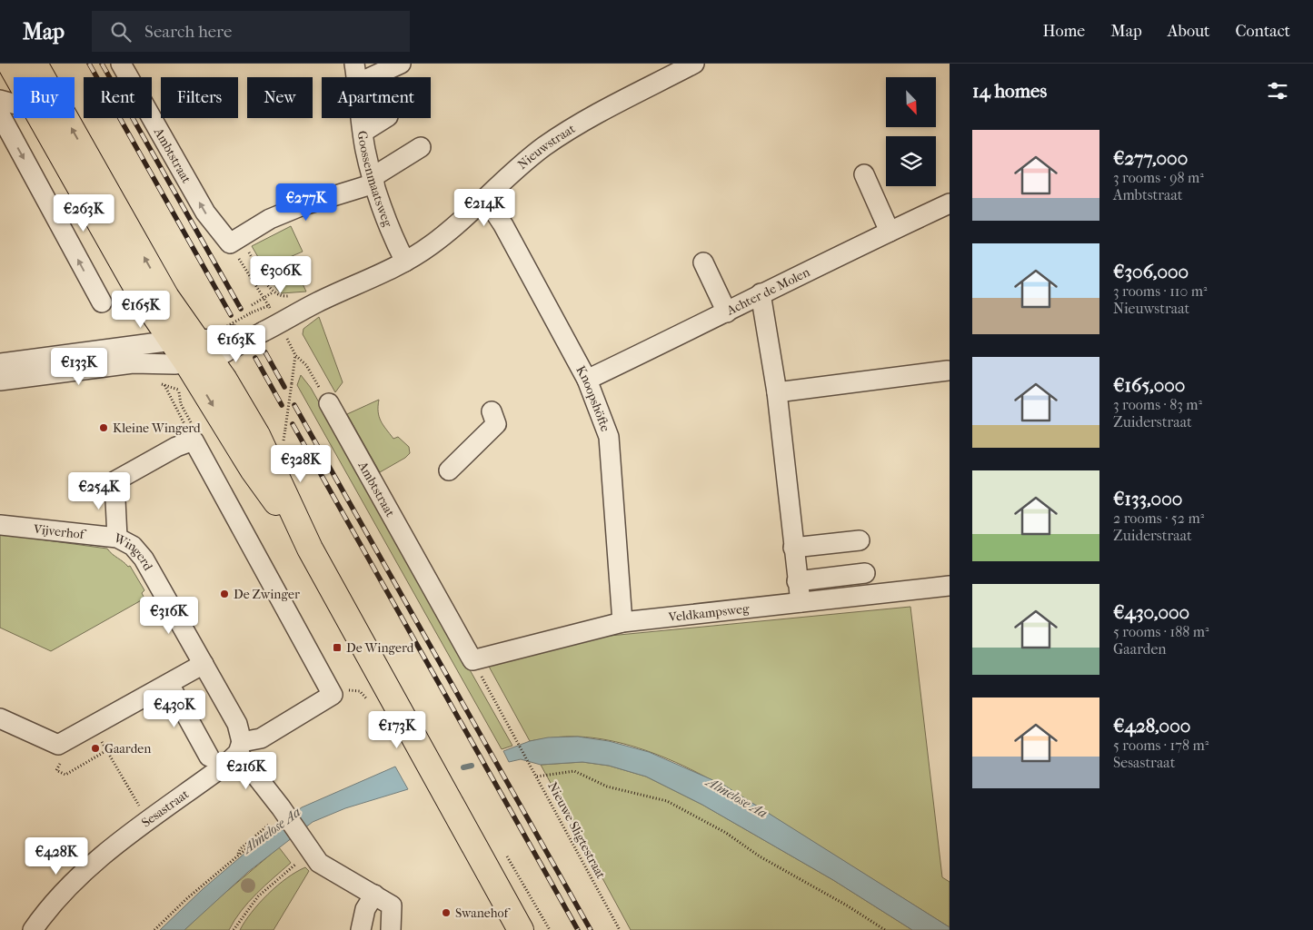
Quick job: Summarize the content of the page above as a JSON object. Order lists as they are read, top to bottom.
{
  "streets": {
    "street": [
      "Nieuwstraat",
      "Ambtstraat",
      "Goossenmaatsweg",
      "Achter de Molen",
      "Knoopshöfte",
      "Vijverhof",
      "Wingerd",
      "Veldkampsweg",
      "Sesastraat"
    ],
    "path": ["Nieuwe Sligtestraat"]
  },
  "crossings": [
    ["Nieuwstraat", "Goossenmaatsweg"],
    ["Nieuwstraat", "Knoopshöfte"],
    ["Ambtstraat", "Veldkampsweg"],
    ["Ambtstraat", "Nieuwe Sligtestraat"],
    ["Achter de Molen", "Knoopshöfte"],
    ["Knoopshöfte", "Veldkampsweg"],
    ["Vijverhof", "Wingerd"],
    ["Wingerd", "Sesastraat"],
    ["Veldkampsweg", "Nieuwe Sligtestraat"]
  ],
  "water": ["Almelose Aa"],
  "places": {
    "other": [
      "Kleine Wingerd",
      "De Zwinger",
      "Gaarden",
      "Swanehof"
    ],
    "transit": ["De Wingerd"]
  },
  "north": "bottom right",
  "page": {
    "header": "Map",
    "search": "Search here",
    "nav": [
      "Home",
      "Map",
      "About",
      "Contact"
    ],
    "heading": "14 homes",
    "chip": [
      "Buy",
      "Rent",
      "Filters",
      "New",
      "Apartment"
    ],
    "list": [
      {
        "name": "€277,000",
        "note": "3 rooms · 98 m² · Ambtstraat"
      },
      {
        "name": "€306,000",
        "note": "3 rooms · 110 m² · Nieuwstraat"
      },
      {
        "name": "€165,000",
        "note": "3 rooms · 83 m² · Zuiderstraat"
      },
      {
        "name": "€133,000",
        "note": "2 rooms · 52 m² · Zuiderstraat"
      },
      {
        "name": "€430,000",
        "note": "5 rooms · 188 m² · Gaarden"
      },
      {
        "name": "€428,000",
        "note": "5 rooms · 178 m² · Sesastraat"
      }
    ],
    "price": [
      "€277K",
      "€214K",
      "€263K",
      "€306K",
      "€165K",
      "€163K",
      "€133K",
      "€328K",
      "€254K",
      "€316K",
      "€430K",
      "€173K",
      "€216K",
      "€428K"
    ]
  }
}
